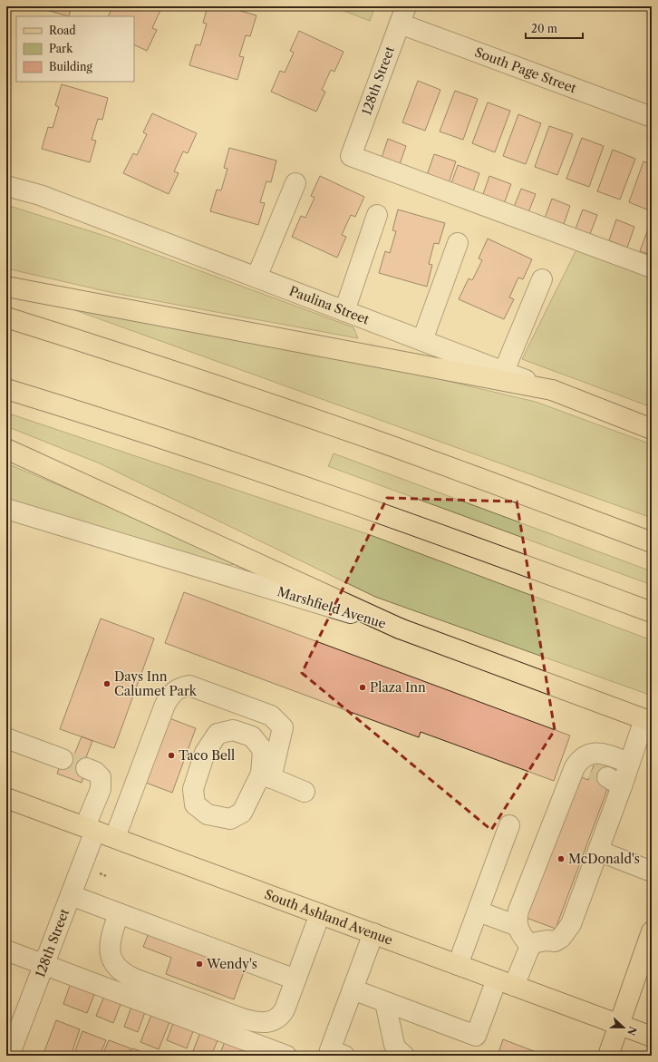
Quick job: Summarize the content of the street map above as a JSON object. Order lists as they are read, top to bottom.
{
  "streets": {
    "main road": ["Paulina Street", "Marshfield Avenue", "South Ashland Avenue"],
    "street": ["South Page Street", "128th Street"]
  },
  "crossings": [
    ["South Page Street", "128th Street"],
    ["128th Street", "South Ashland Avenue"]
  ],
  "places": [
    "Days Inn Calumet Park",
    "Plaza Inn",
    "Taco Bell",
    "McDonald's",
    "Wendy's"
  ],
  "legend": ["Road", "Park", "Building"],
  "scale_bar": "20 m",
  "north": "right"
}
